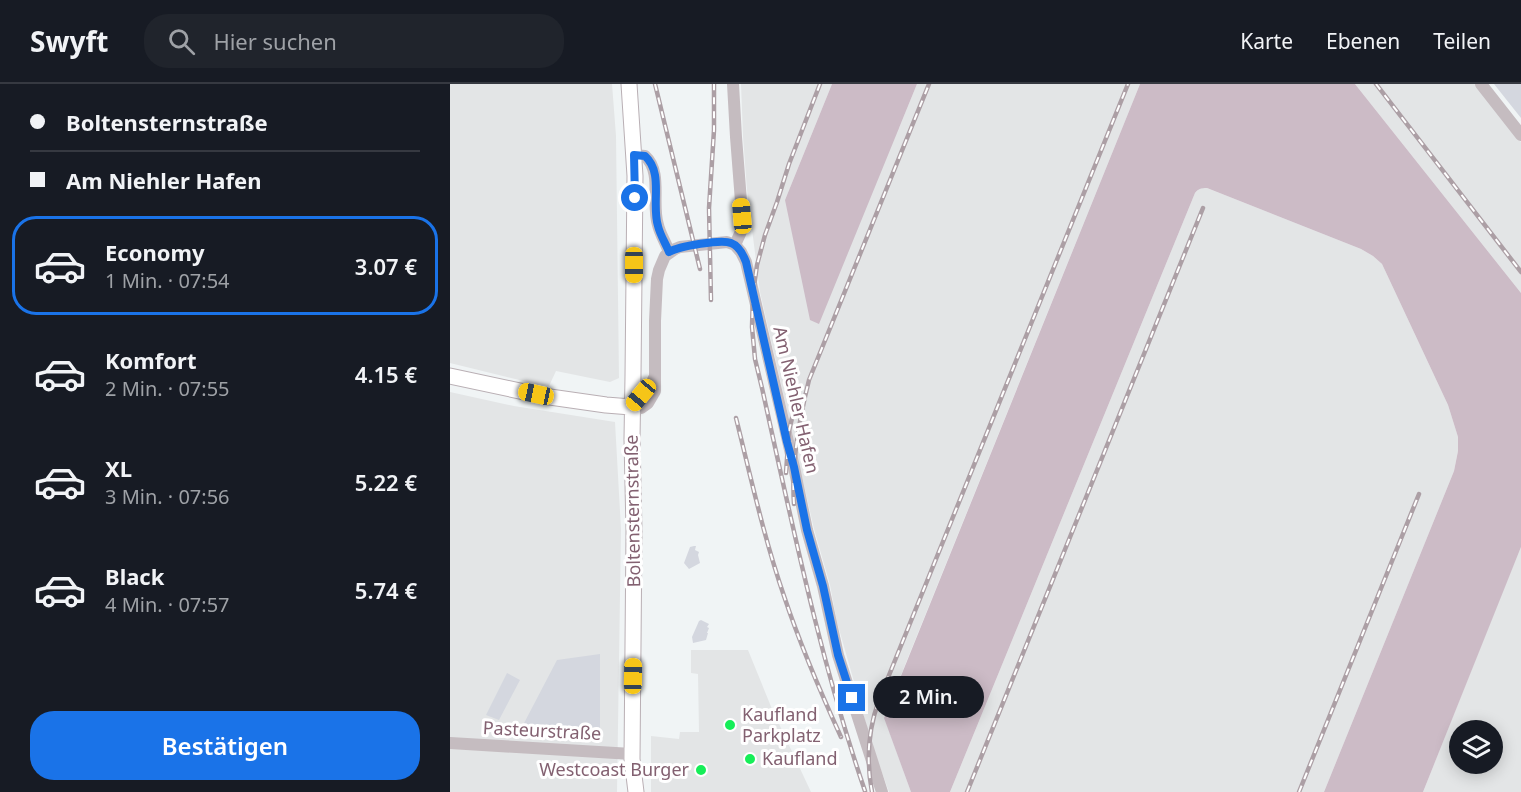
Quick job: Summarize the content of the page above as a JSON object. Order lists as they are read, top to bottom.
{
  "streets": {
    "main road": ["Boltensternstraße"],
    "street": ["Am Niehler Hafen", "Pasteurstraße"]
  },
  "crossings": [
    ["Boltensternstraße", "Pasteurstraße"]
  ],
  "places": ["Kaufland Parkplatz", "Kaufland", "Westcoast Burger"],
  "page": {
    "header": "Swyft",
    "search": "Hier suchen",
    "nav": ["Karte", "Ebenen", "Teilen"],
    "banner": ["Boltensternstraße", "Am Niehler Hafen"],
    "list": [
      {
        "name": "Economy",
        "note": "1 Min. · 07:54",
        "value": "3.07 €"
      },
      {
        "name": "Komfort",
        "note": "2 Min. · 07:55",
        "value": "4.15 €"
      },
      {
        "name": "XL",
        "note": "3 Min. · 07:56",
        "value": "5.22 €"
      },
      {
        "name": "Black",
        "note": "4 Min. · 07:57",
        "value": "5.74 €"
      }
    ],
    "bubble": "2 Min.",
    "buttons": "Bestätigen"
  }
}
